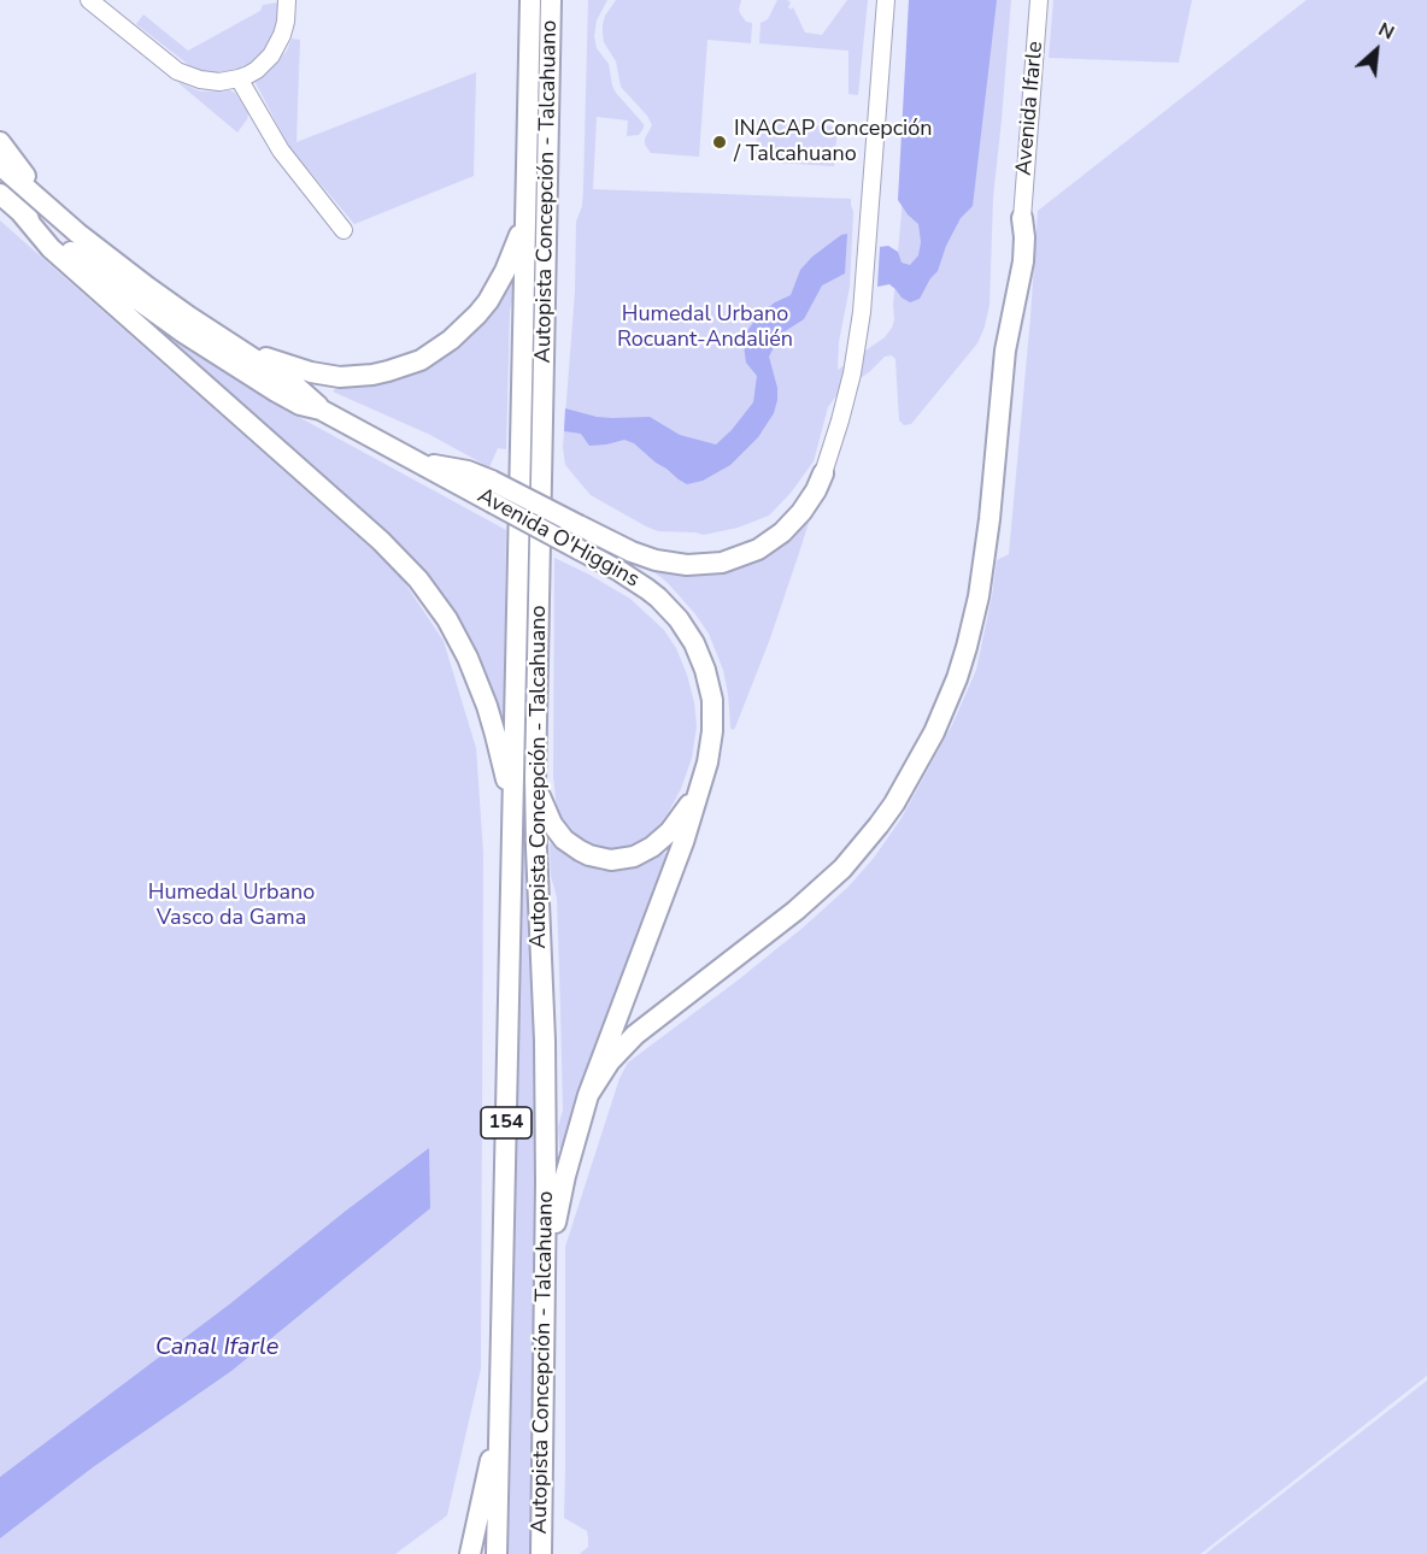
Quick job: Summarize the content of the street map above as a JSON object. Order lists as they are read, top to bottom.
{
  "streets": {
    "main road": ["Autopista Concepción - Talcahuano", "Avenida O'Higgins", "154"],
    "street": ["Avenida Ifarle"]
  },
  "water": ["Canal Ifarle"],
  "parks": ["Humedal Urbano Rocuant-Andalién", "Humedal Urbano Vasco da Gama"],
  "places": ["INACAP Concepción / Talcahuano"],
  "north": "top right"
}
